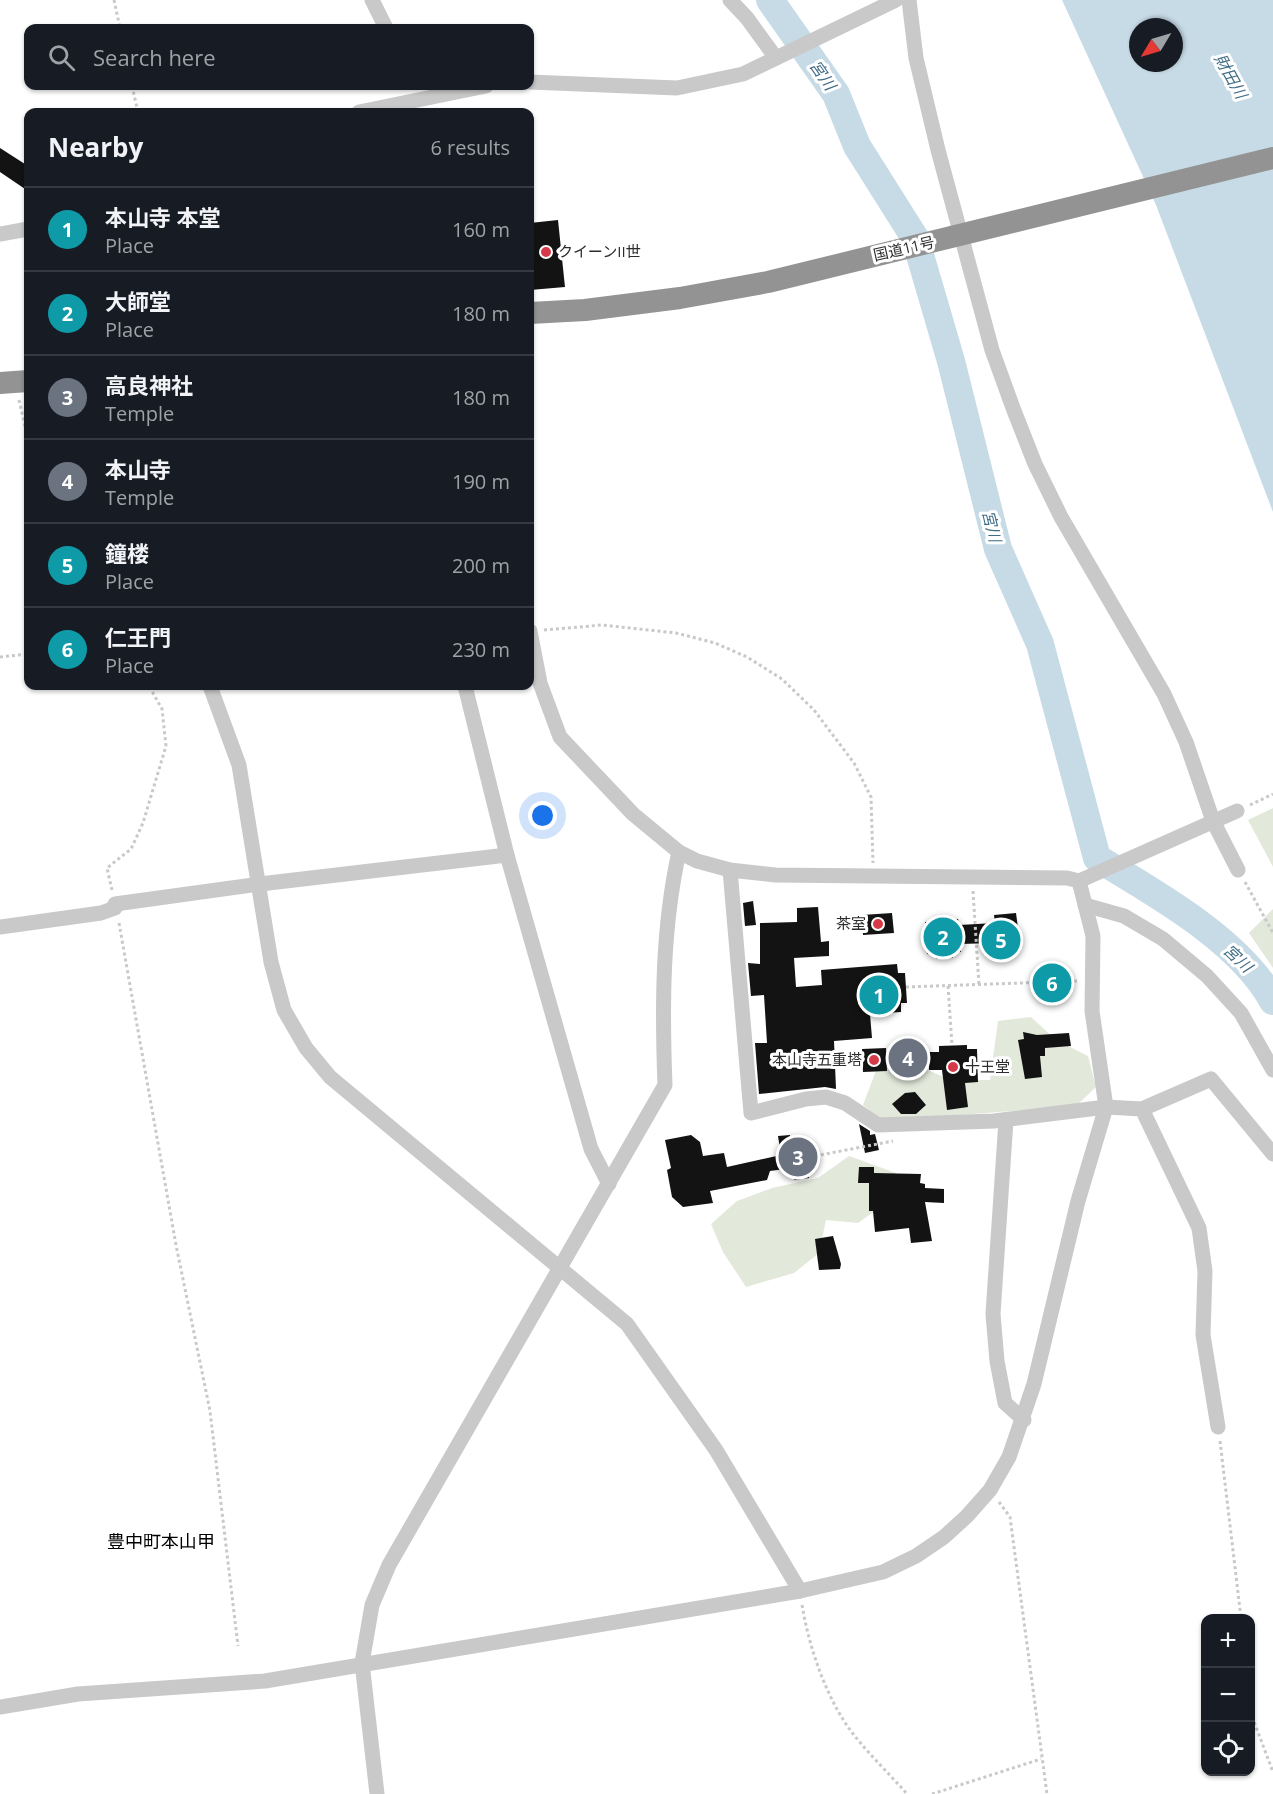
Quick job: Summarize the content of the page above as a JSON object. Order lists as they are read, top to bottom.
{
  "streets": {
    "highway": ["国道11号"]
  },
  "districts": ["豊中町本山甲"],
  "water": ["宮川", "財田川"],
  "places": [
    "クイーンII世",
    "茶室",
    "本山寺五重塔",
    "十王堂"
  ],
  "north": "bottom left",
  "page": {
    "search": "Search here",
    "heading": ["Nearby", "6 results"],
    "list": [
      {
        "mark": "1",
        "name": "本山寺 本堂",
        "note": "Place",
        "value": "160 m"
      },
      {
        "mark": "2",
        "name": "大師堂",
        "note": "Place",
        "value": "180 m"
      },
      {
        "mark": "3",
        "name": "高良神社",
        "note": "Temple",
        "value": "180 m"
      },
      {
        "mark": "4",
        "name": "本山寺",
        "note": "Temple",
        "value": "190 m"
      },
      {
        "mark": "5",
        "name": "鐘楼",
        "note": "Place",
        "value": "200 m"
      },
      {
        "mark": "6",
        "name": "仁王門",
        "note": "Place",
        "value": "230 m"
      }
    ],
    "pins": [
      "2",
      "5",
      "6",
      "1",
      "4",
      "3"
    ],
    "map_buttons": ["+", "−"]
  }
}
